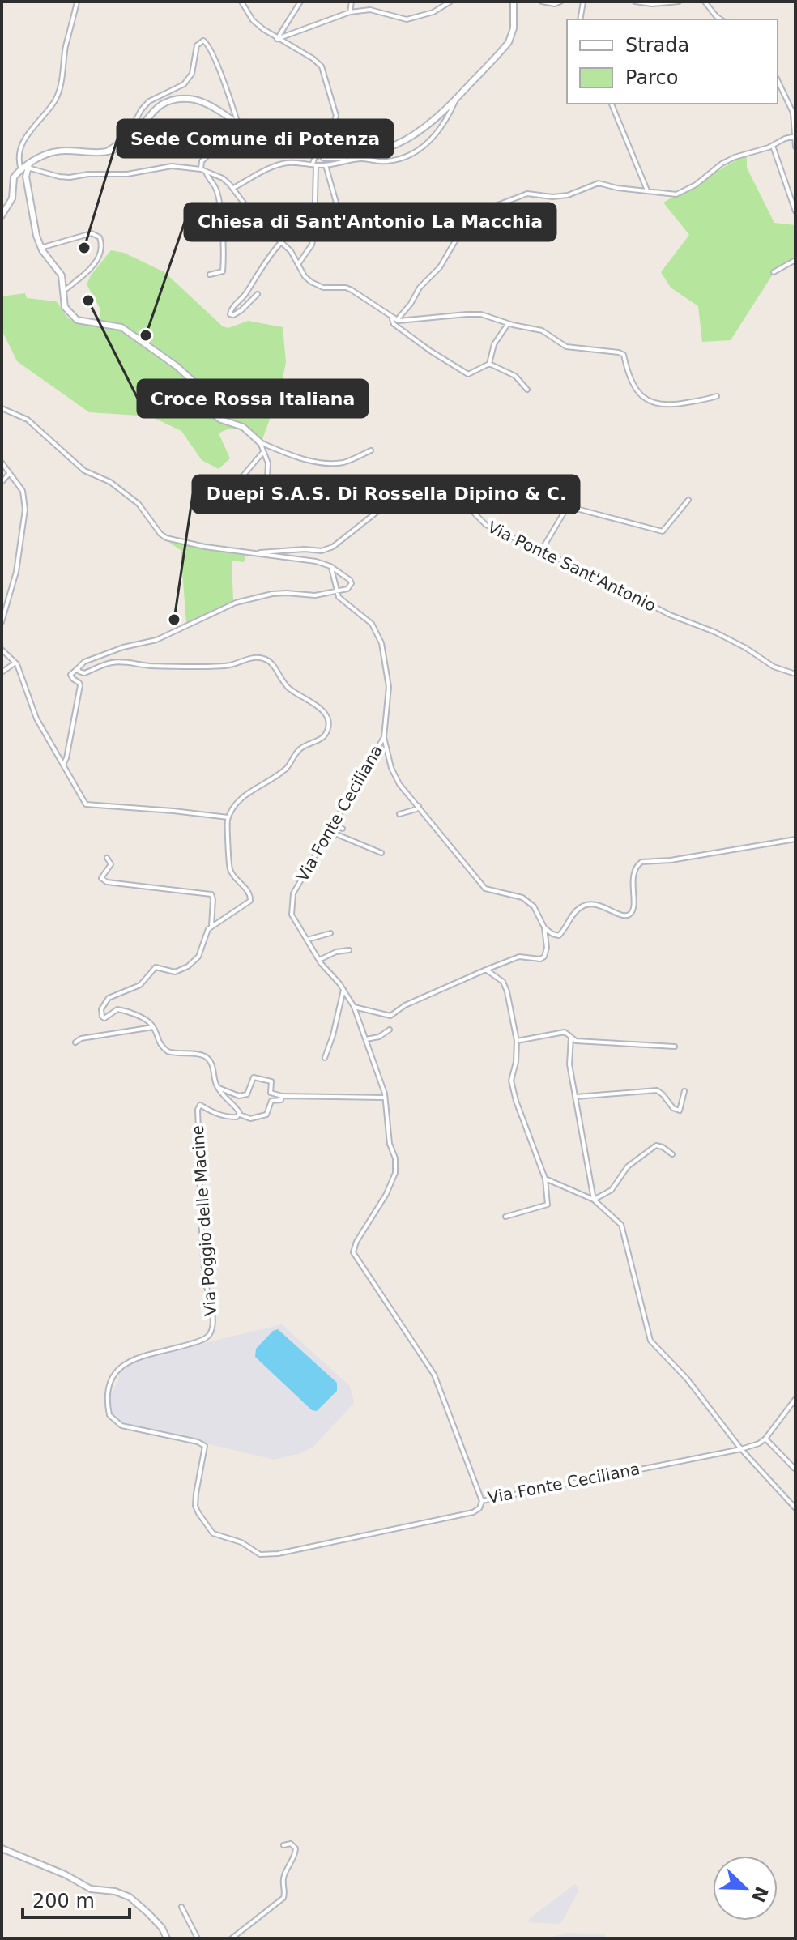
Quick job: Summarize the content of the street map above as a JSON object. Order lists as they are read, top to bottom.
{
  "streets": {
    "street": ["Via Ponte Sant'Antonio", "Via Fonte Ceciliana", "Via Poggio delle Macine"]
  },
  "crossings": [
    ["Via Fonte Ceciliana", "Via Poggio delle Macine"]
  ],
  "places": [
    "Sede Comune di Potenza",
    "Croce Rossa Italiana",
    "Chiesa di Sant'Antonio La Macchia",
    "Duepi S.A.S. Di Rossella Dipino & C."
  ],
  "legend": ["Strada", "Parco"],
  "scale_bar": "200 m",
  "north": "bottom right"
}
